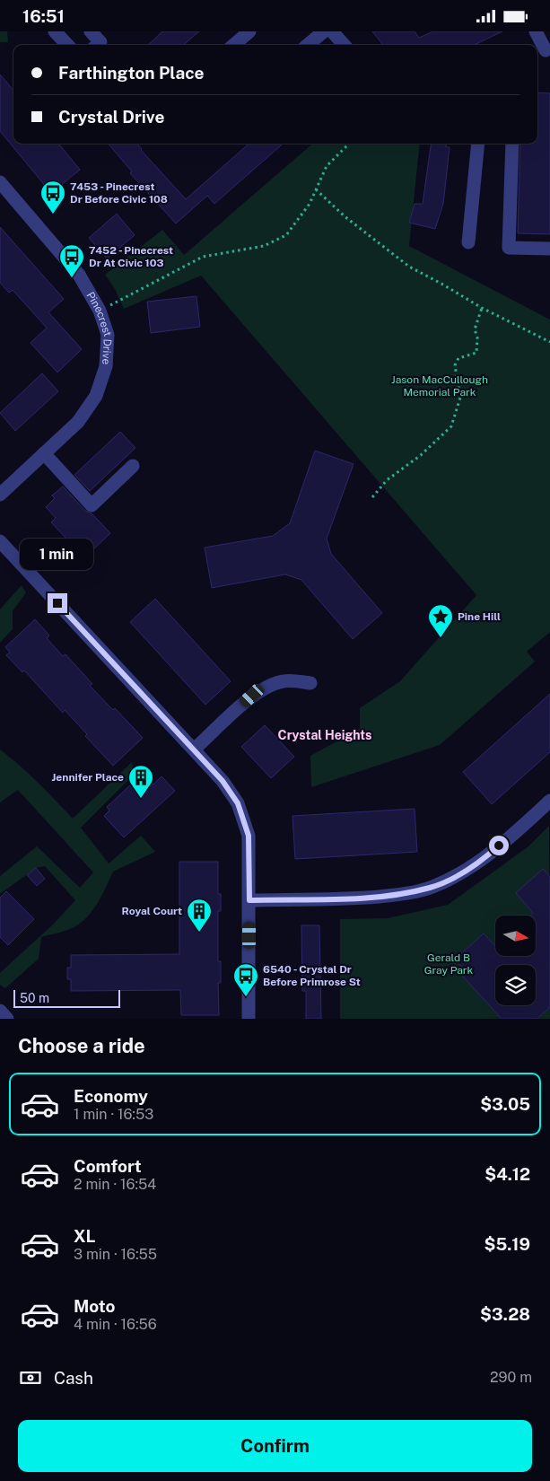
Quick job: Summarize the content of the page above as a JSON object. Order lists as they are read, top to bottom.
{
  "streets": {
    "street": ["Pinecrest Drive"]
  },
  "districts": ["Crystal Heights"],
  "parks": ["Jason MacCullough Memorial Park", "Gerald B Gray Park"],
  "places": {
    "bus stop": ["7453 - Pinecrest Dr Before Civic 108", "7452 - Pinecrest Dr At Civic 103", "6540 - Crystal Dr Before Primrose St"],
    "place": ["Pine Hill"],
    "building": ["Jennifer Place", "Royal Court"]
  },
  "scale_bar": "50 m",
  "north": "right",
  "page": {
    "status": "16:51",
    "banner": ["Farthington Place", "Crystal Drive"],
    "bubble": "1 min",
    "scale": "50 m",
    "heading": "Choose a ride",
    "list": [
      {
        "name": "Economy",
        "note": "1 min · 16:53",
        "value": "$3.05"
      },
      {
        "name": "Comfort",
        "note": "2 min · 16:54",
        "value": "$4.12"
      },
      {
        "name": "XL",
        "note": "3 min · 16:55",
        "value": "$5.19"
      },
      {
        "name": "Moto",
        "note": "4 min · 16:56",
        "value": "$3.28"
      }
    ],
    "pay": ["Cash", "290 m"],
    "buttons": "Confirm"
  }
}
